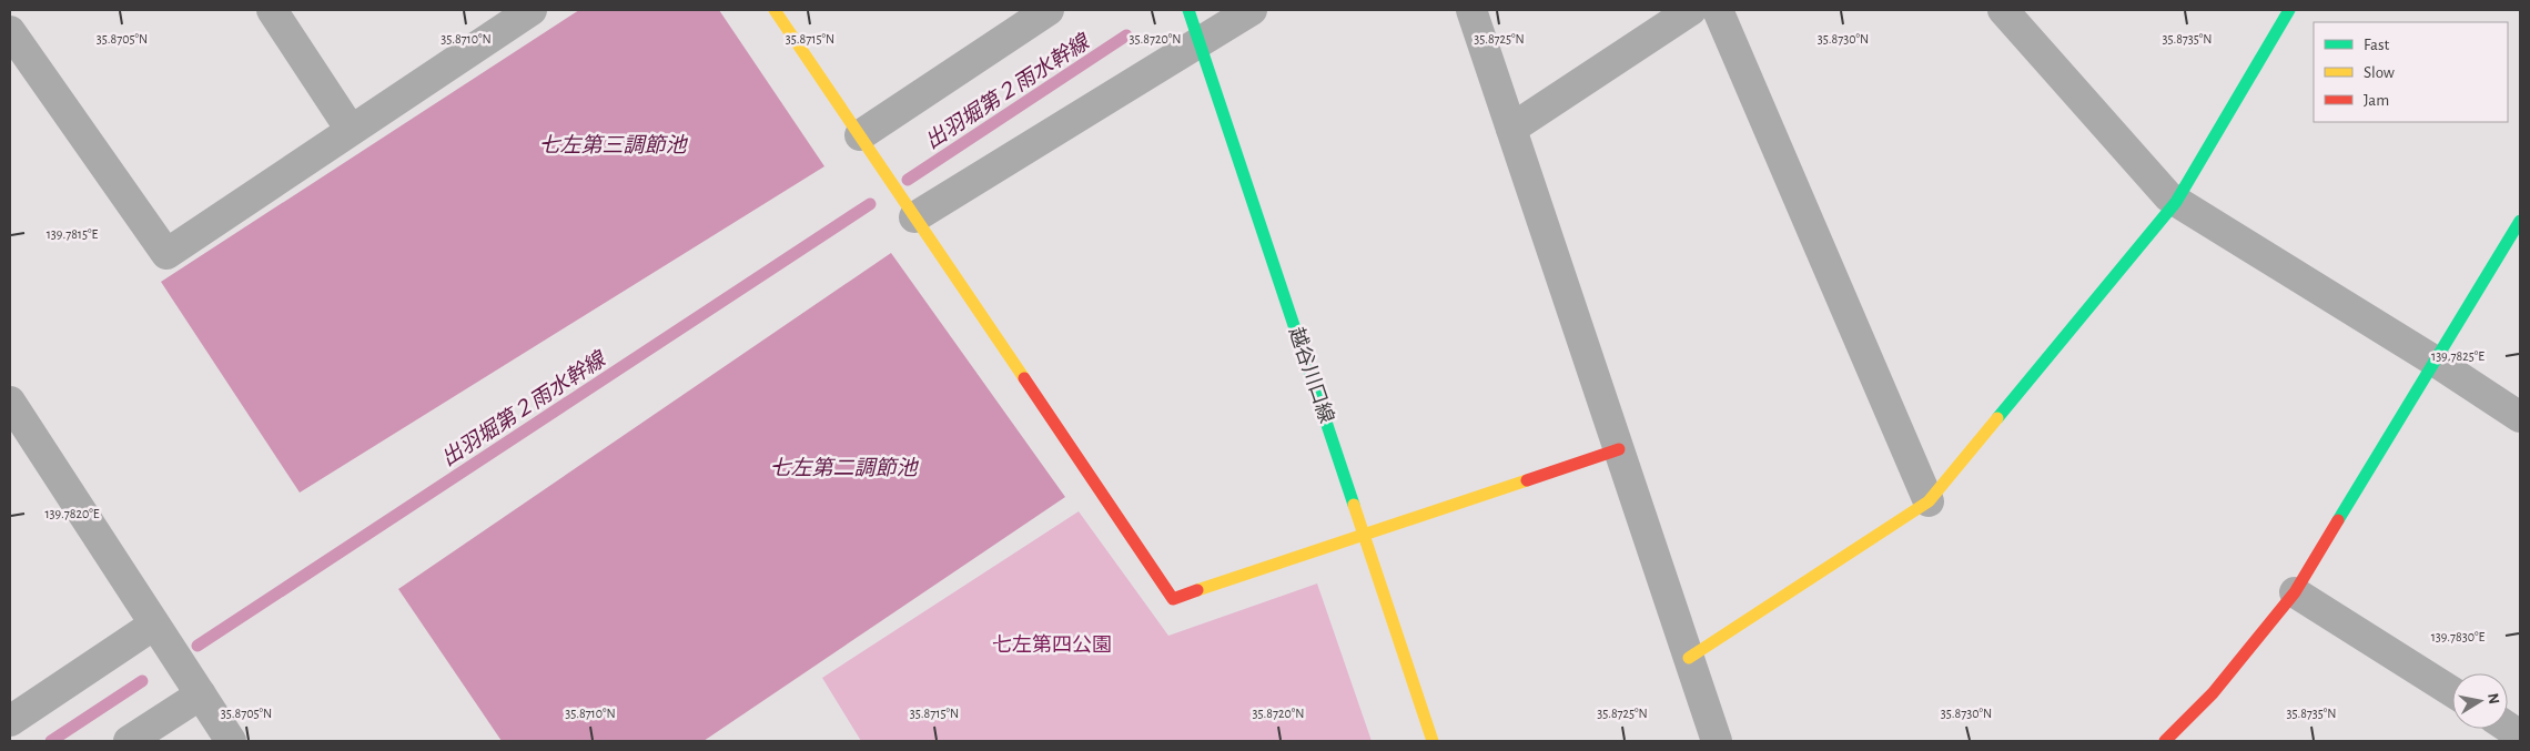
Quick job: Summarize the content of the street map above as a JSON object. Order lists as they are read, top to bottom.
{
  "streets": {
    "street": ["越谷川口線"]
  },
  "water": ["出羽堀第２雨水幹線", "七左第三調節池", "七左第二調節池"],
  "parks": ["七左第四公園"],
  "legend": ["Fast", "Slow", "Jam"],
  "north": "right",
  "coordinates": [
    "35.8705°N",
    "35.8710°N",
    "35.8715°N",
    "35.8720°N",
    "35.8725°N",
    "35.8730°N",
    "35.8735°N",
    "139.7815°E",
    "139.7825°E",
    "139.7820°E",
    "139.7830°E"
  ]
}
